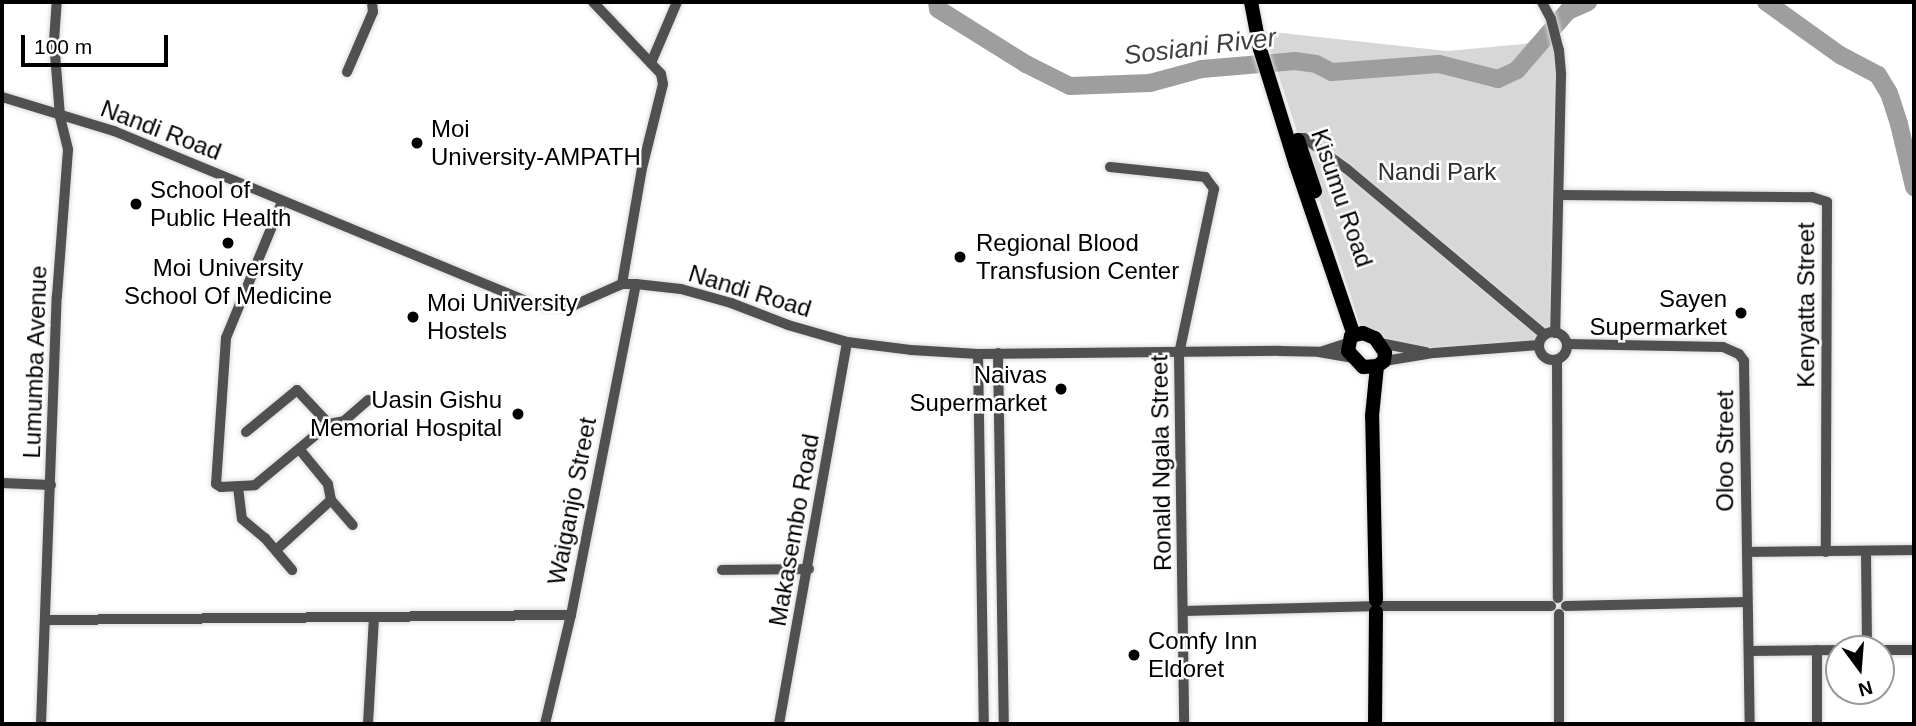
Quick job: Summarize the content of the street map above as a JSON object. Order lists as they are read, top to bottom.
{
  "streets": {
    "highway": ["Kisumu Road"],
    "street": [
      "Nandi Road",
      "Kenyatta Street",
      "Lumumba Avenue",
      "Oloo Street",
      "Ronald Ngala Street",
      "Waiganjo Street",
      "Makasembo Road"
    ]
  },
  "crossings": [
    ["Nandi Road", "Kisumu Road"],
    ["Nandi Road", "Lumumba Avenue"],
    ["Nandi Road", "Oloo Street"],
    ["Nandi Road", "Ronald Ngala Street"],
    ["Nandi Road", "Waiganjo Street"],
    ["Nandi Road", "Makasembo Road"]
  ],
  "water": ["Sosiani River"],
  "parks": ["Nandi Park"],
  "places": [
    "Moi University-AMPATH",
    "School of Public Health",
    "Moi University School Of Medicine",
    "Regional Blood Transfusion Center",
    "Sayen Supermarket",
    "Moi University Hostels",
    "Naivas Supermarket",
    "Uasin Gishu Memorial Hospital",
    "Comfy Inn Eldoret"
  ],
  "scale_bar": "100 m",
  "north": "bottom"
}
